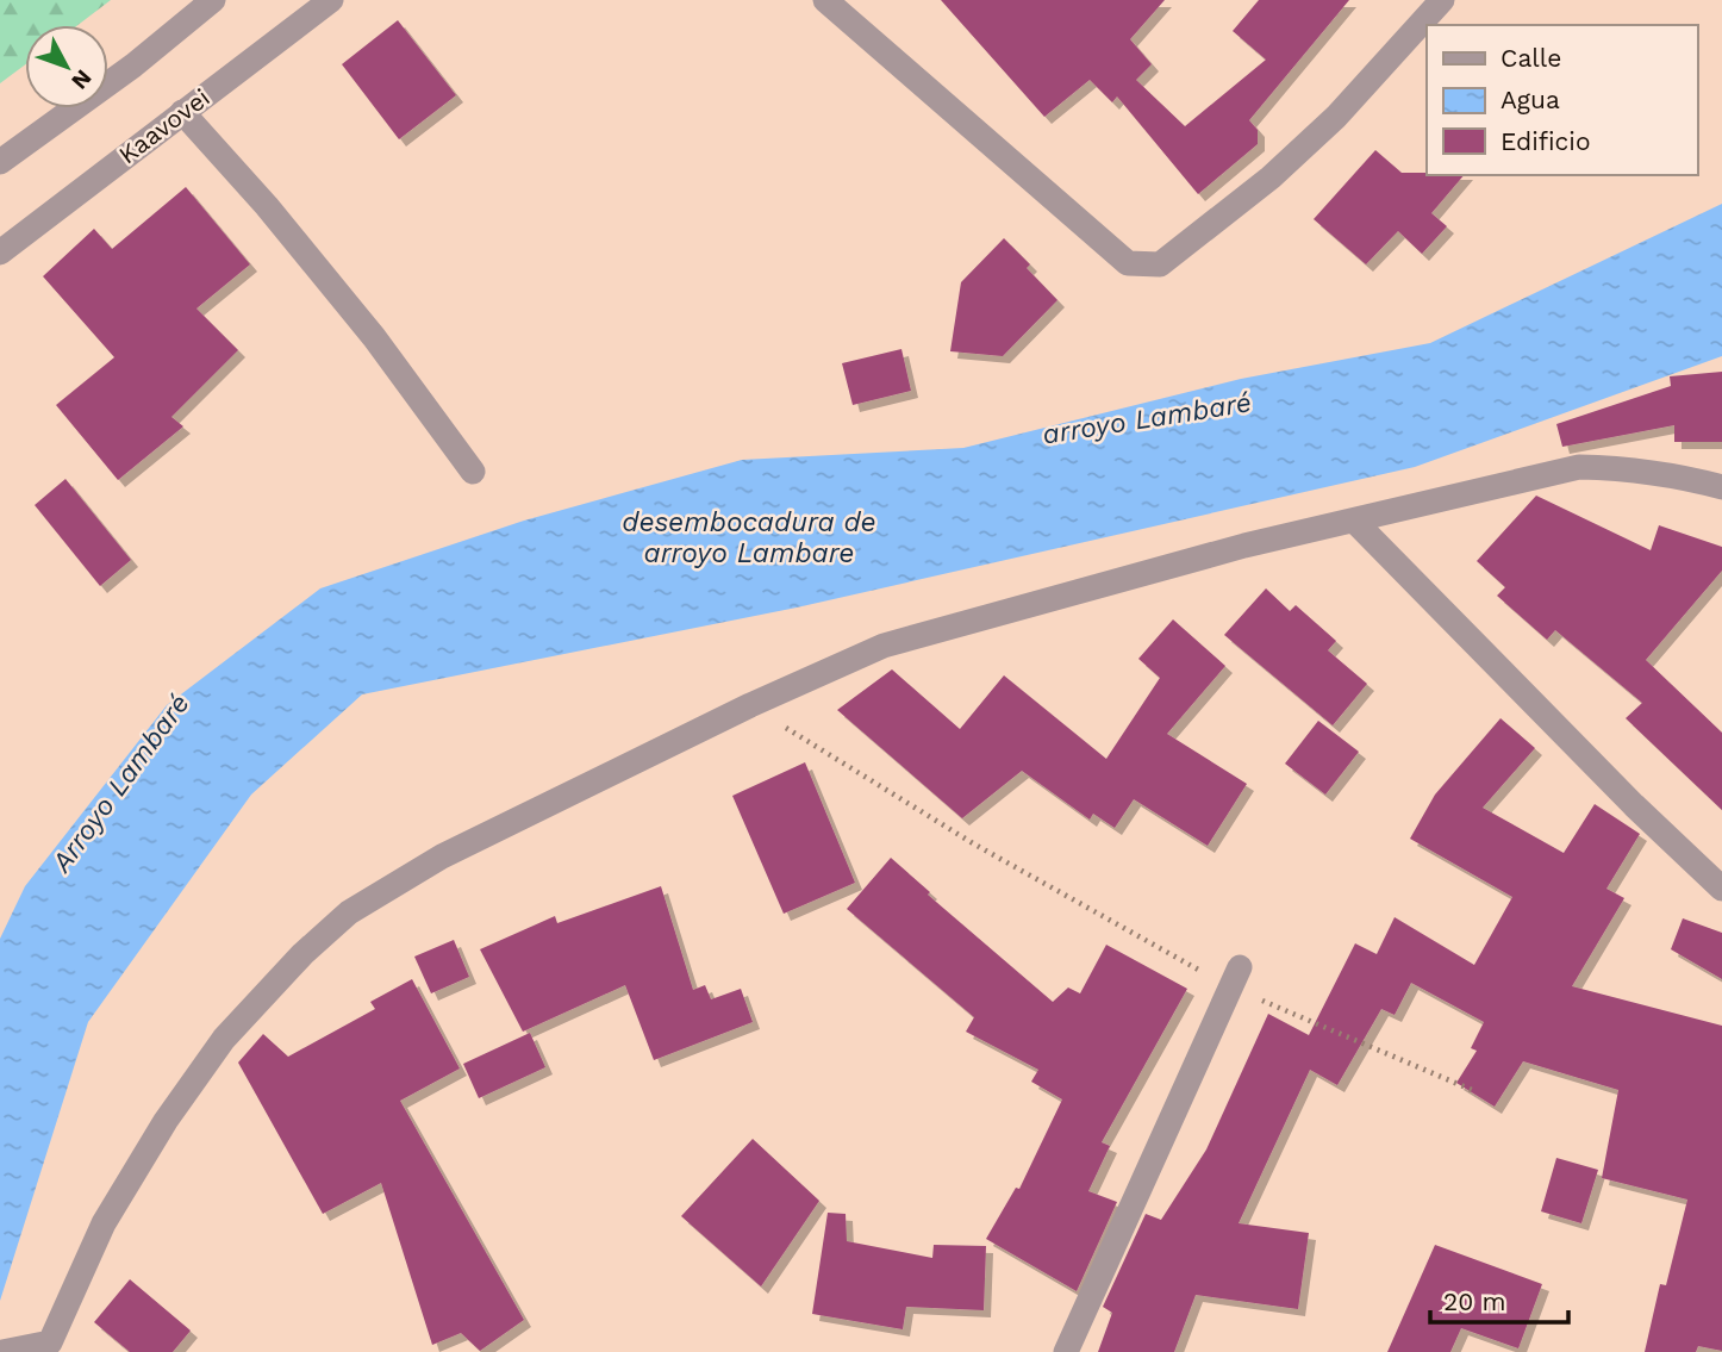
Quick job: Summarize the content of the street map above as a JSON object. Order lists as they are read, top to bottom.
{
  "streets": {
    "street": ["Kaavovei"]
  },
  "water": ["arroyo Lambaré", "desembocadura de arroyo Lambare", "Arroyo Lambaré"],
  "legend": ["Calle", "Agua", "Edificio"],
  "scale_bar": "20 m",
  "north": "bottom right"
}
